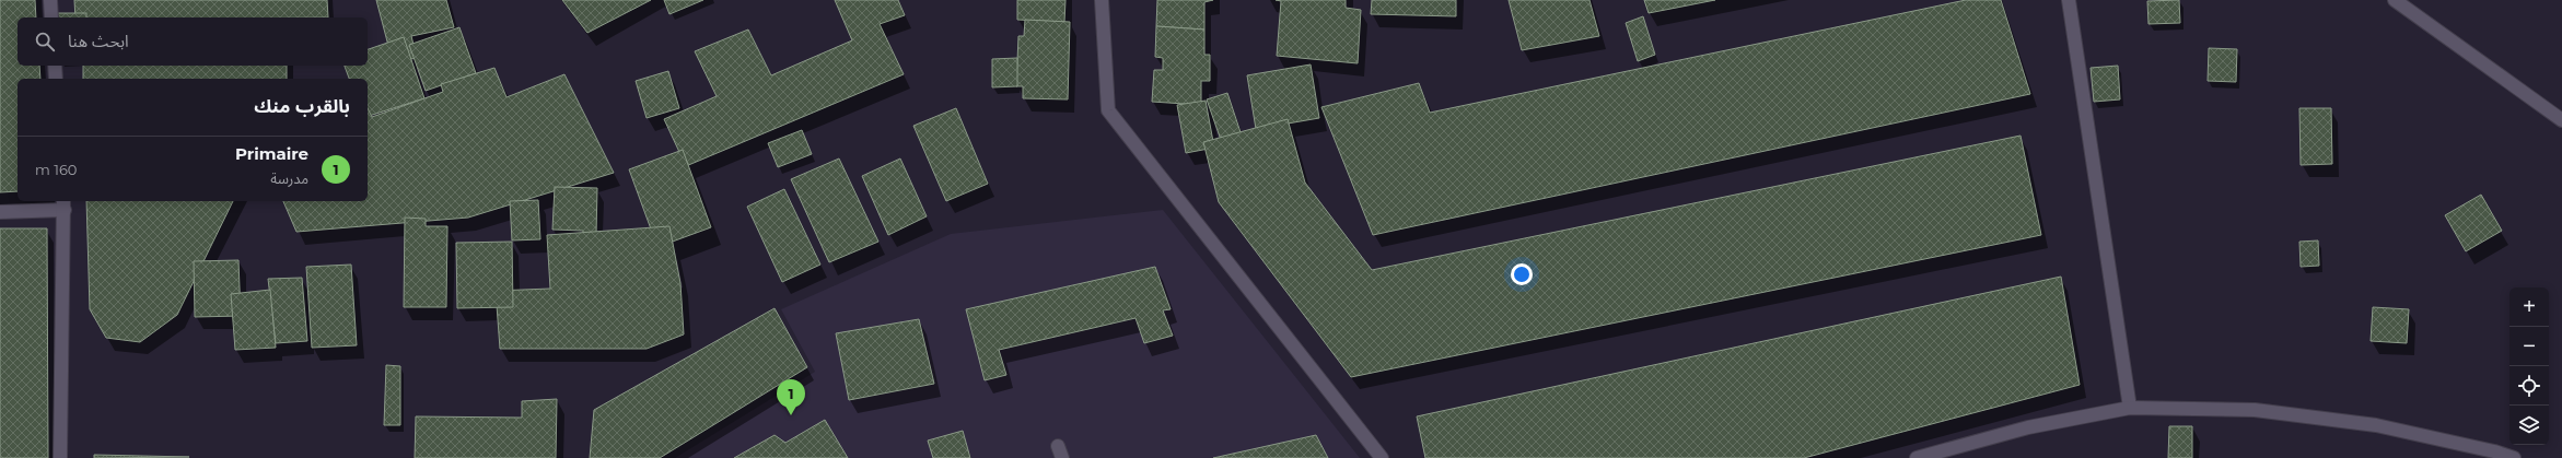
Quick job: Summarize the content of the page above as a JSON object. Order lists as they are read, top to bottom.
{
  "page": {
    "search": "ابحث هنا",
    "heading": "بالقرب منك",
    "list": [
      {
        "mark": "1",
        "name": "Primaire",
        "note": "مدرسة",
        "value": "160 m"
      }
    ],
    "map_buttons": ["+", "−"],
    "pins": "1"
  }
}
